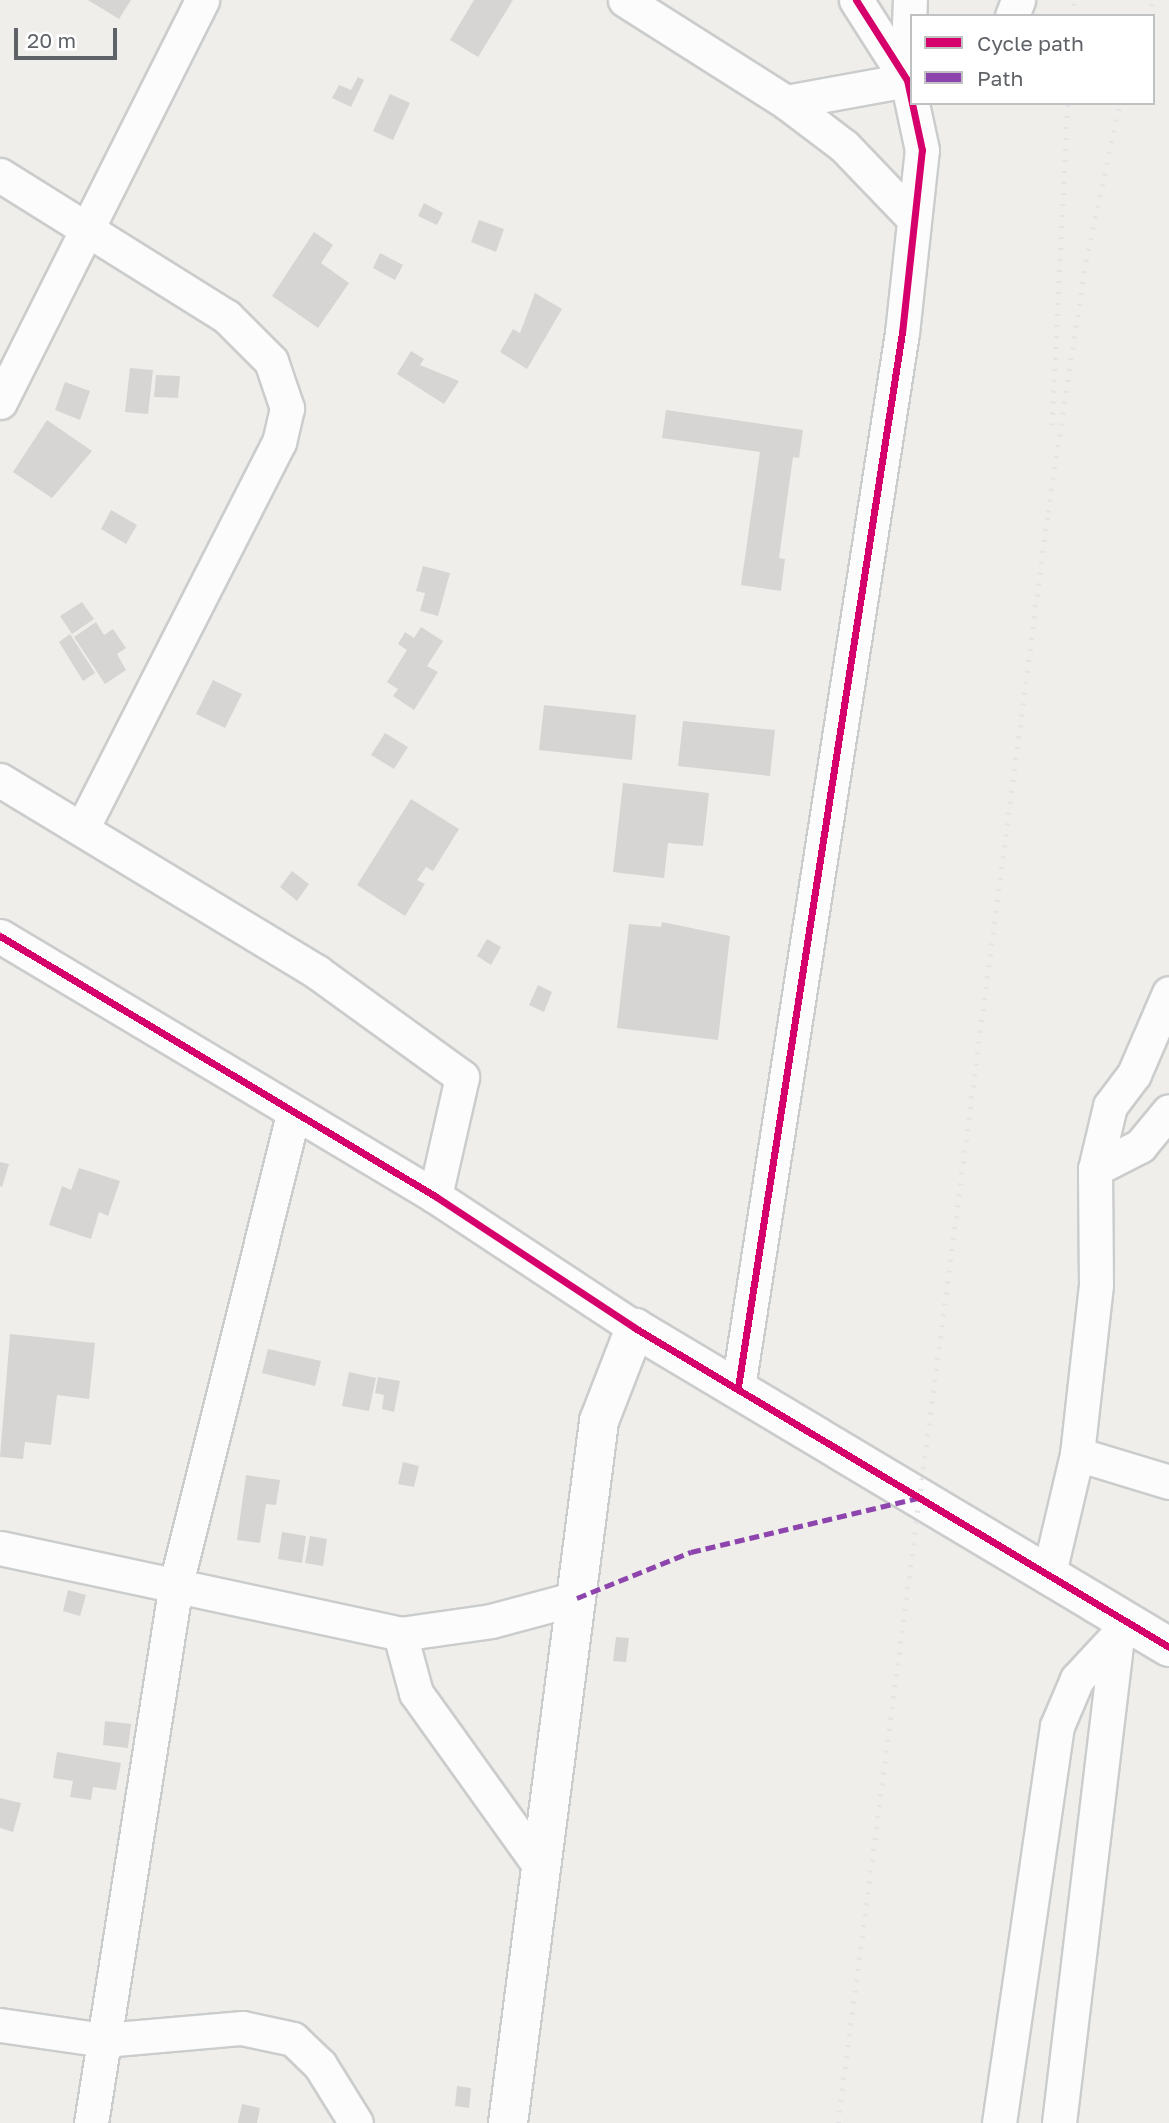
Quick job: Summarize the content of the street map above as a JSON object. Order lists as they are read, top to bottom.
{
  "legend": ["Cycle path", "Path"],
  "scale_bar": "20 m"
}
